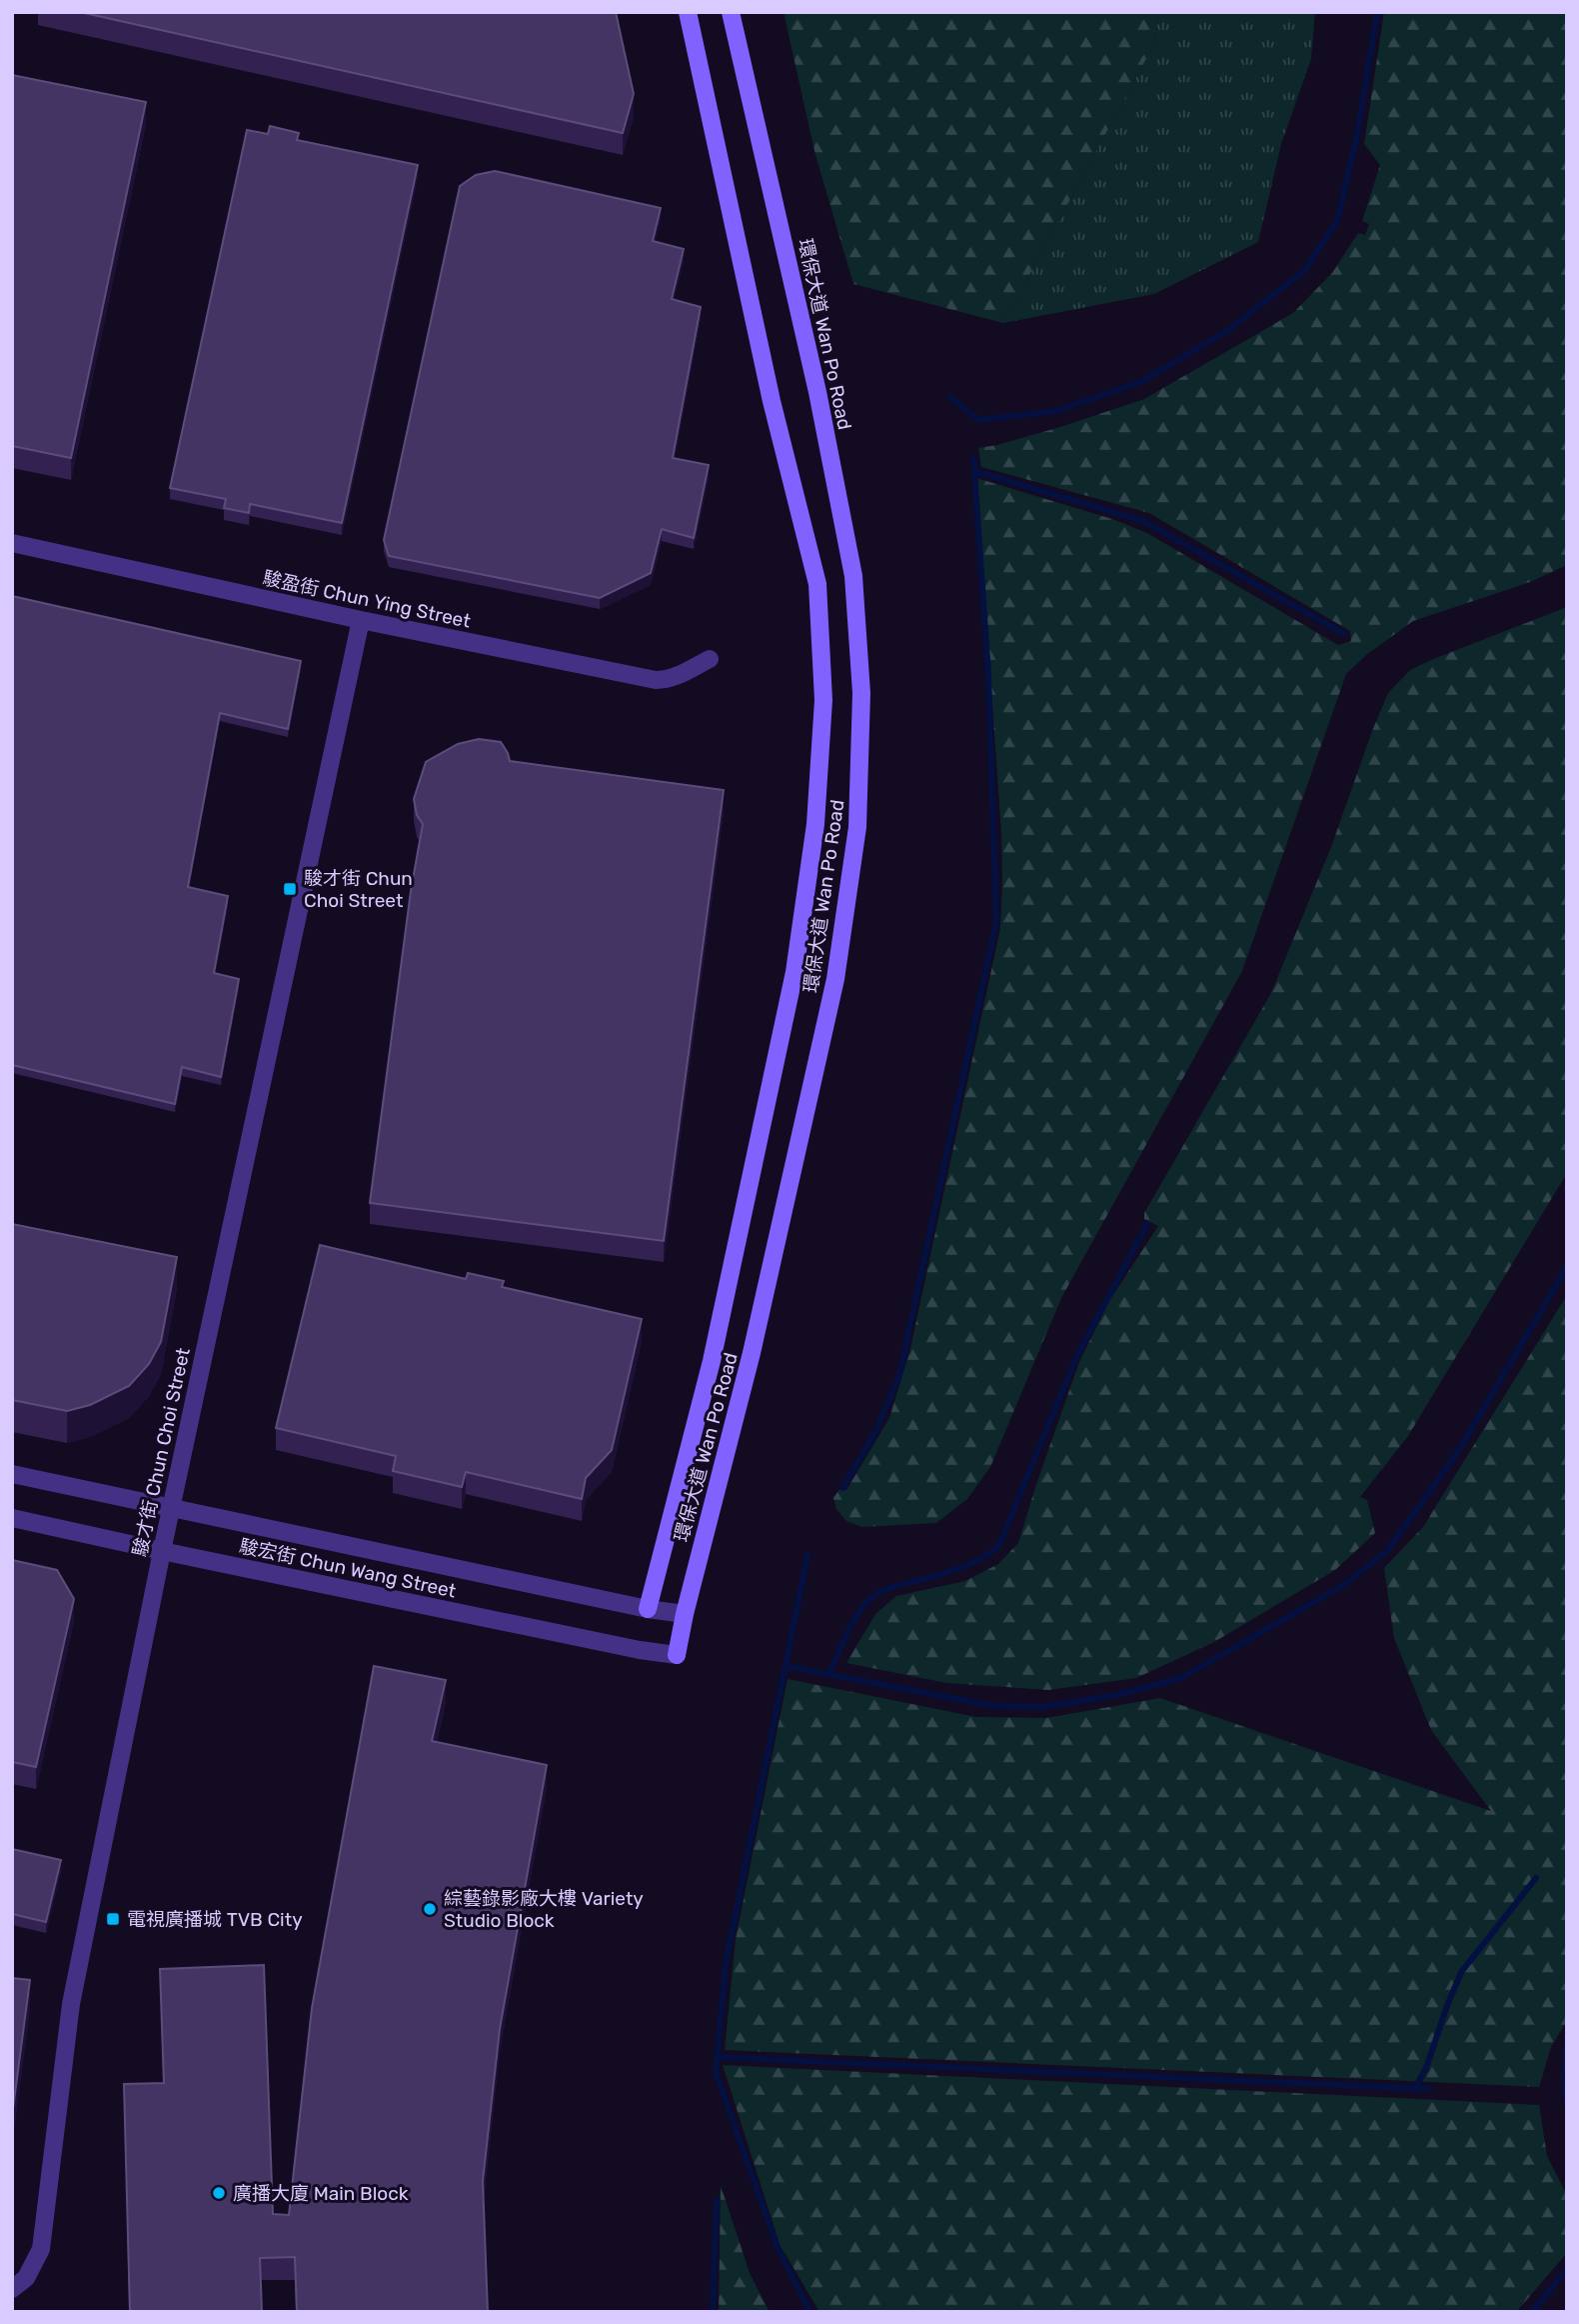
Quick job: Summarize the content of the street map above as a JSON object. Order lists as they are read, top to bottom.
{
  "streets": {
    "main road": ["環保大道 Wan Po Road"],
    "street": ["駿盈街 Chun Ying Street", "駿才街 Chun Choi Street", "駿宏街 Chun Wang Street"]
  },
  "crossings": [
    ["環保大道 Wan Po Road", "駿宏街 Chun Wang Street"],
    ["駿盈街 Chun Ying Street", "駿才街 Chun Choi Street"],
    ["駿才街 Chun Choi Street", "駿宏街 Chun Wang Street"]
  ],
  "places": {
    "transit": ["駿才街 Chun Choi Street", "電視廣播城 TVB City"],
    "other": ["綜藝錄影廠大樓 Variety Studio Block", "廣播大廈 Main Block"]
  }
}
